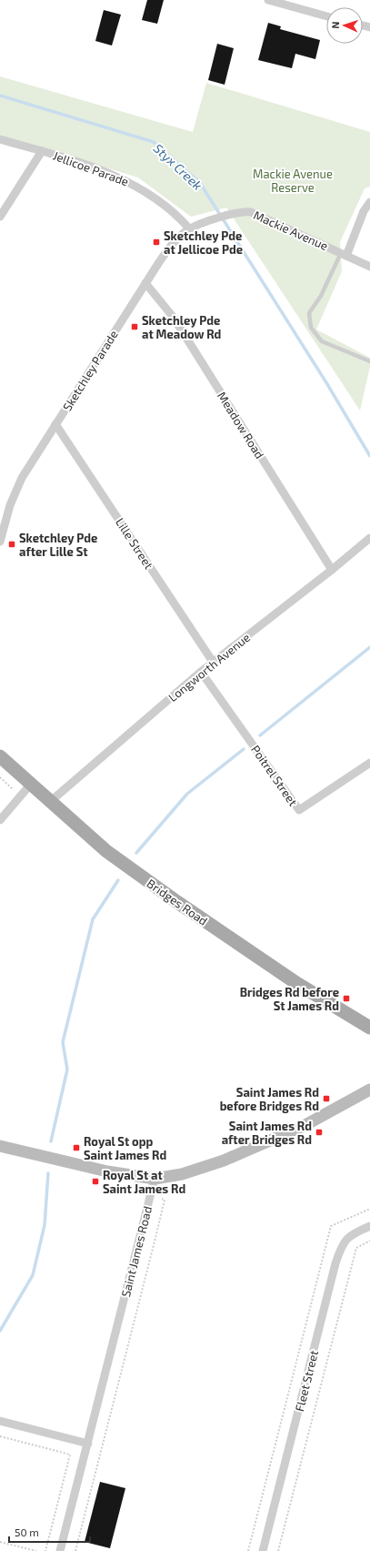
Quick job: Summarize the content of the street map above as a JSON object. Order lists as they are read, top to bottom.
{
  "streets": {
    "main road": ["Bridges Road"],
    "street": [
      "Jellicoe Parade",
      "Mackie Avenue",
      "Sketchley Parade",
      "Meadow Road",
      "Lille Street",
      "Longworth Avenue",
      "Poitrel Street",
      "Saint James Road",
      "Fleet Street"
    ]
  },
  "crossings": [
    ["Jellicoe Parade", "Sketchley Parade"],
    ["Mackie Avenue", "Sketchley Parade"],
    ["Sketchley Parade", "Meadow Road"],
    ["Sketchley Parade", "Lille Street"],
    ["Meadow Road", "Longworth Avenue"],
    ["Lille Street", "Longworth Avenue"],
    ["Longworth Avenue", "Poitrel Street"],
    ["Longworth Avenue", "Bridges Road"]
  ],
  "water": ["Styx Creek"],
  "parks": ["Mackie Avenue Reserve"],
  "places": {
    "transit": [
      "Sketchley Pde at Jellicoe Pde",
      "Sketchley Pde at Meadow Rd",
      "Sketchley Pde after Lille St",
      "Bridges Rd before St James Rd",
      "Saint James Rd before Bridges Rd",
      "Saint James Rd after Bridges Rd",
      "Royal St opp Saint James Rd",
      "Royal St at Saint James Rd"
    ]
  },
  "scale_bar": "50 m",
  "north": "left"
}
